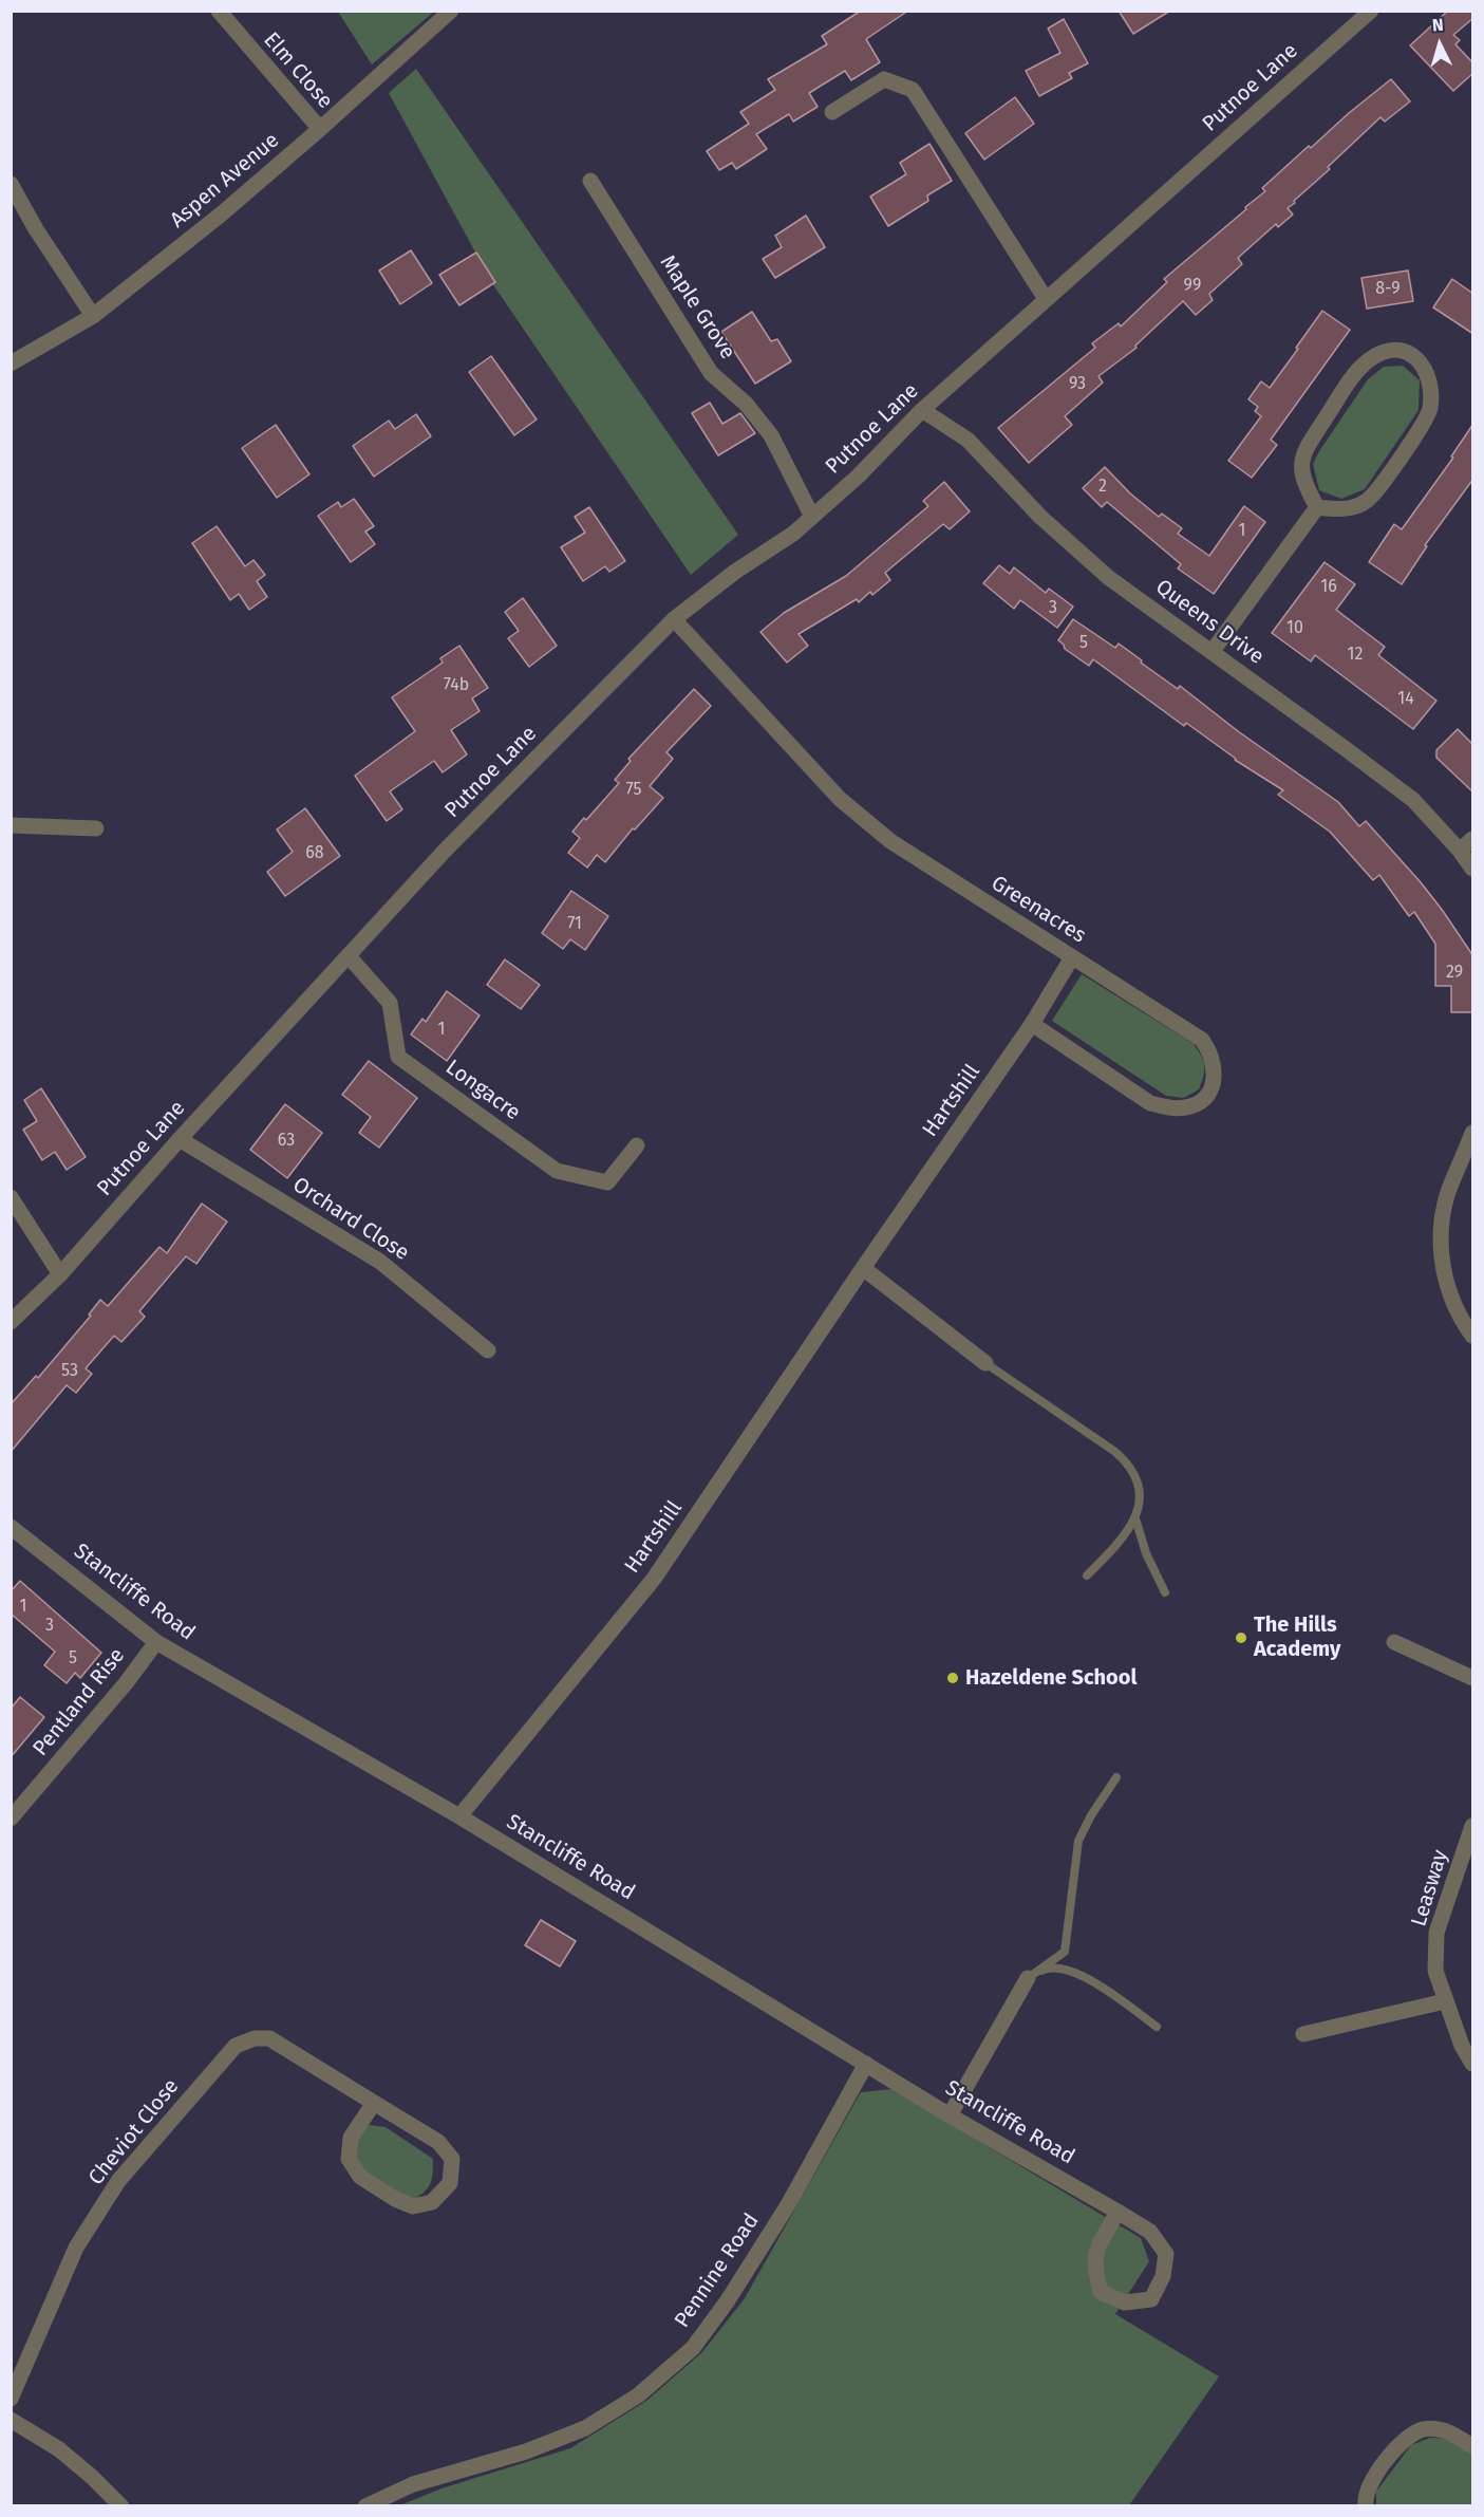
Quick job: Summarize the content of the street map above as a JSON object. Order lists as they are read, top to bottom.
{
  "streets": {
    "street": [
      "Elm Close",
      "Putnoe Lane",
      "Aspen Avenue",
      "Maple Grove",
      "Queens Drive",
      "Greenacres",
      "Longacre",
      "Hartshill",
      "Orchard Close",
      "Stancliffe Road",
      "Pentland Rise",
      "Leasway",
      "Cheviot Close",
      "Pennine Road"
    ]
  },
  "crossings": [
    ["Elm Close", "Aspen Avenue"],
    ["Putnoe Lane", "Maple Grove"],
    ["Putnoe Lane", "Queens Drive"],
    ["Putnoe Lane", "Greenacres"],
    ["Putnoe Lane", "Longacre"],
    ["Putnoe Lane", "Orchard Close"],
    ["Greenacres", "Hartshill"],
    ["Hartshill", "Stancliffe Road"],
    ["Stancliffe Road", "Pentland Rise"],
    ["Stancliffe Road", "Pennine Road"]
  ],
  "places": ["The Hills Academy", "Hazeldene School"],
  "house_numbers": [
    "99",
    "8-9",
    "93",
    "2",
    "1",
    "16",
    "3",
    "10",
    "5",
    "12",
    "74b",
    "14",
    "75",
    "68",
    "71",
    "29",
    "1",
    "63",
    "53",
    "1",
    "3",
    "5"
  ],
  "north": "top"
}
